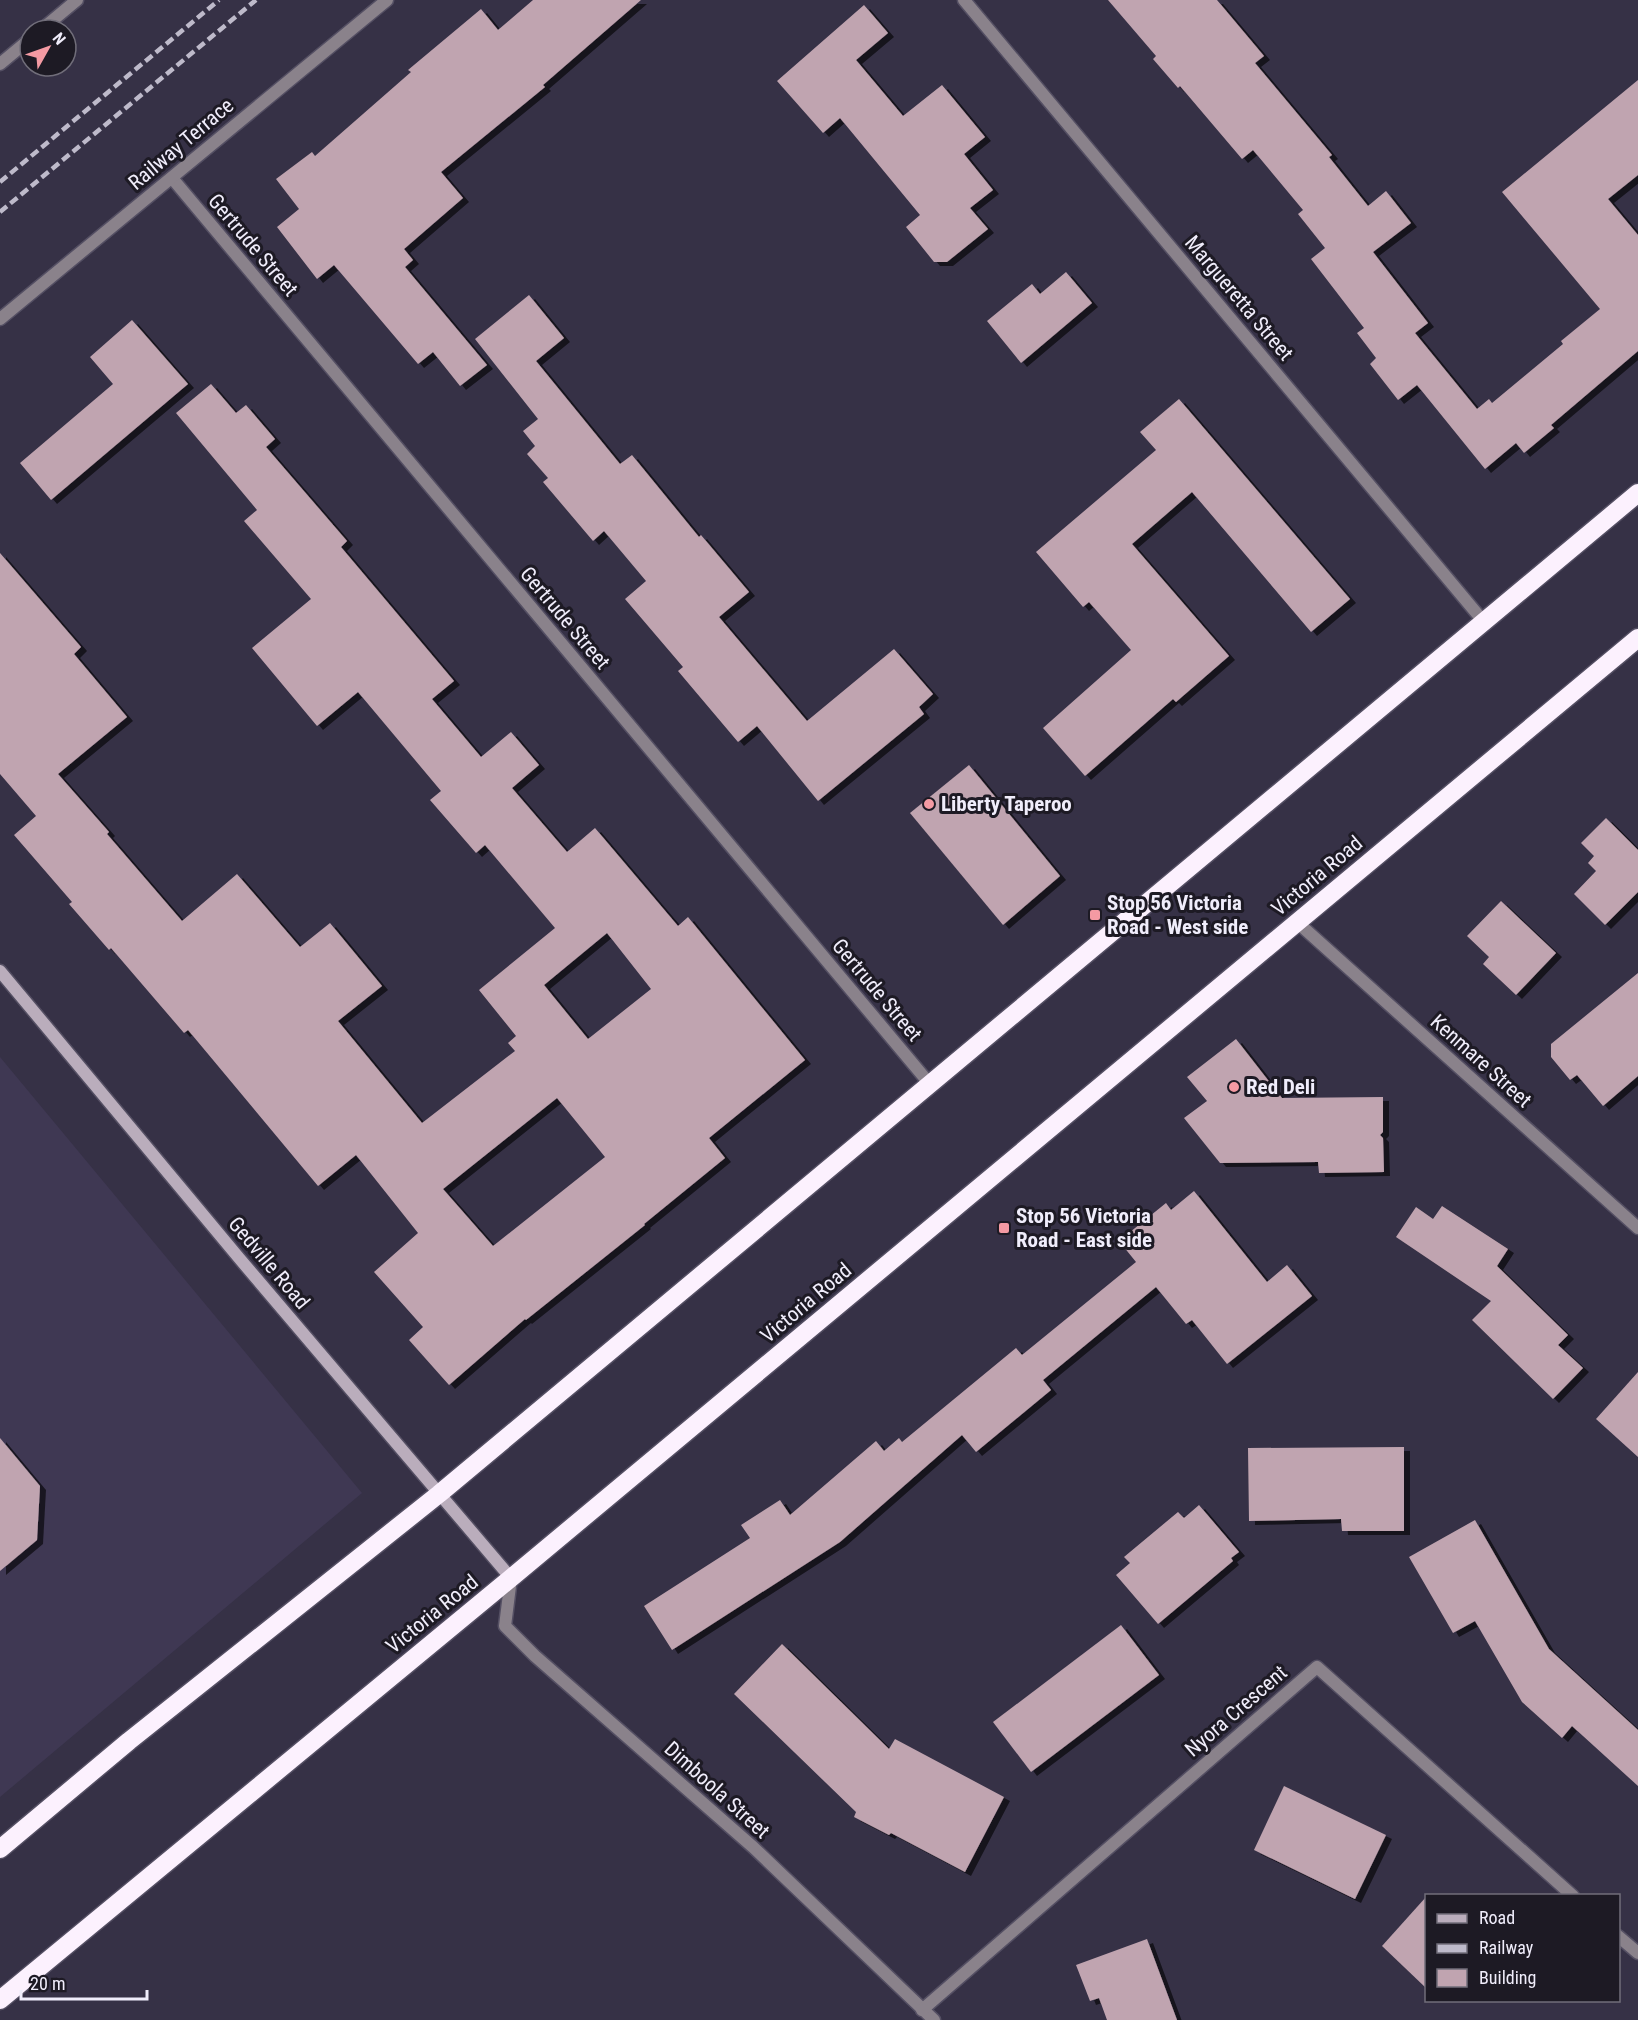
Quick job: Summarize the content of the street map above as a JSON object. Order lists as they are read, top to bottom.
{
  "streets": {
    "highway": ["Victoria Road"],
    "street": [
      "Railway Terrace",
      "Gertrude Street",
      "Margueretta Street",
      "Kenmare Street",
      "Gedville Road",
      "Nyora Crescent",
      "Dimboola Street"
    ]
  },
  "crossings": [
    ["Railway Terrace", "Gertrude Street"],
    ["Victoria Road", "Kenmare Street"],
    ["Victoria Road", "Gedville Road"],
    ["Victoria Road", "Dimboola Street"],
    ["Gedville Road", "Dimboola Street"],
    ["Nyora Crescent", "Dimboola Street"]
  ],
  "places": {
    "other": ["Liberty Taperoo", "Red Deli"],
    "transit": ["Stop 56 Victoria Road - West side", "Stop 56 Victoria Road - East side"]
  },
  "legend": ["Road", "Railway", "Building"],
  "scale_bar": "20 m",
  "north": "top right"
}
